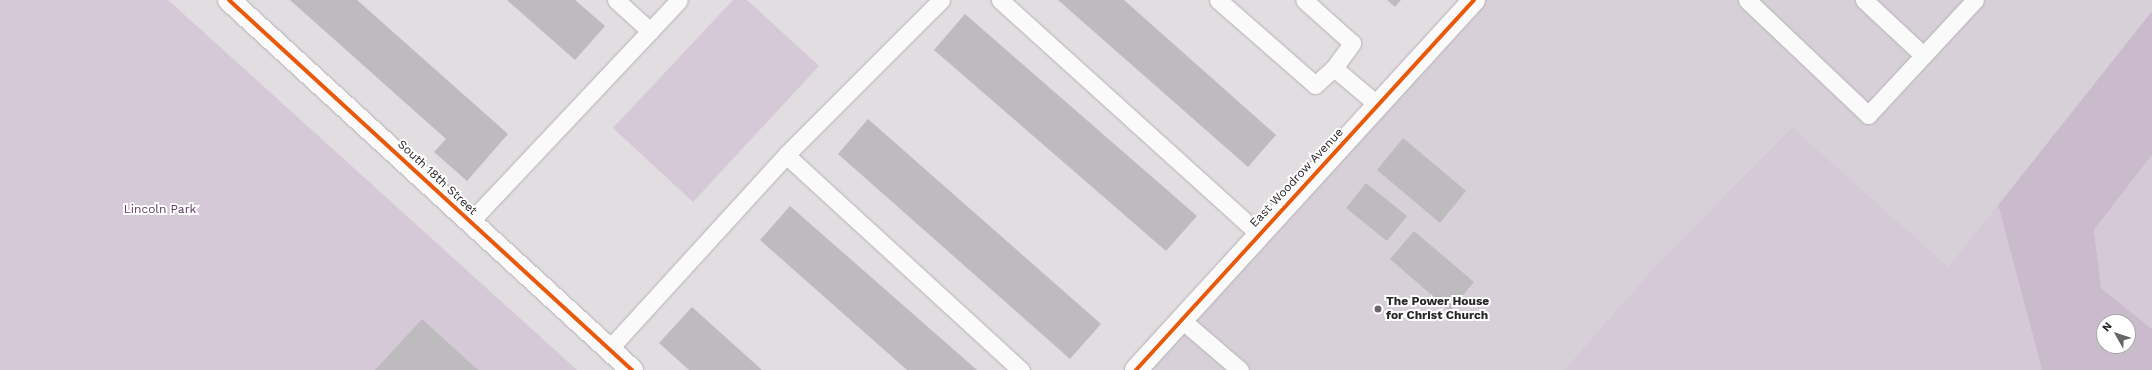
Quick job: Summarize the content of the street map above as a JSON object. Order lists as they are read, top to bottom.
{
  "streets": {
    "street": ["South 18th Street", "East Woodrow Avenue"]
  },
  "parks": ["Lincoln Park"],
  "places": ["The Power House for Christ Church"],
  "north": "top left"
}
